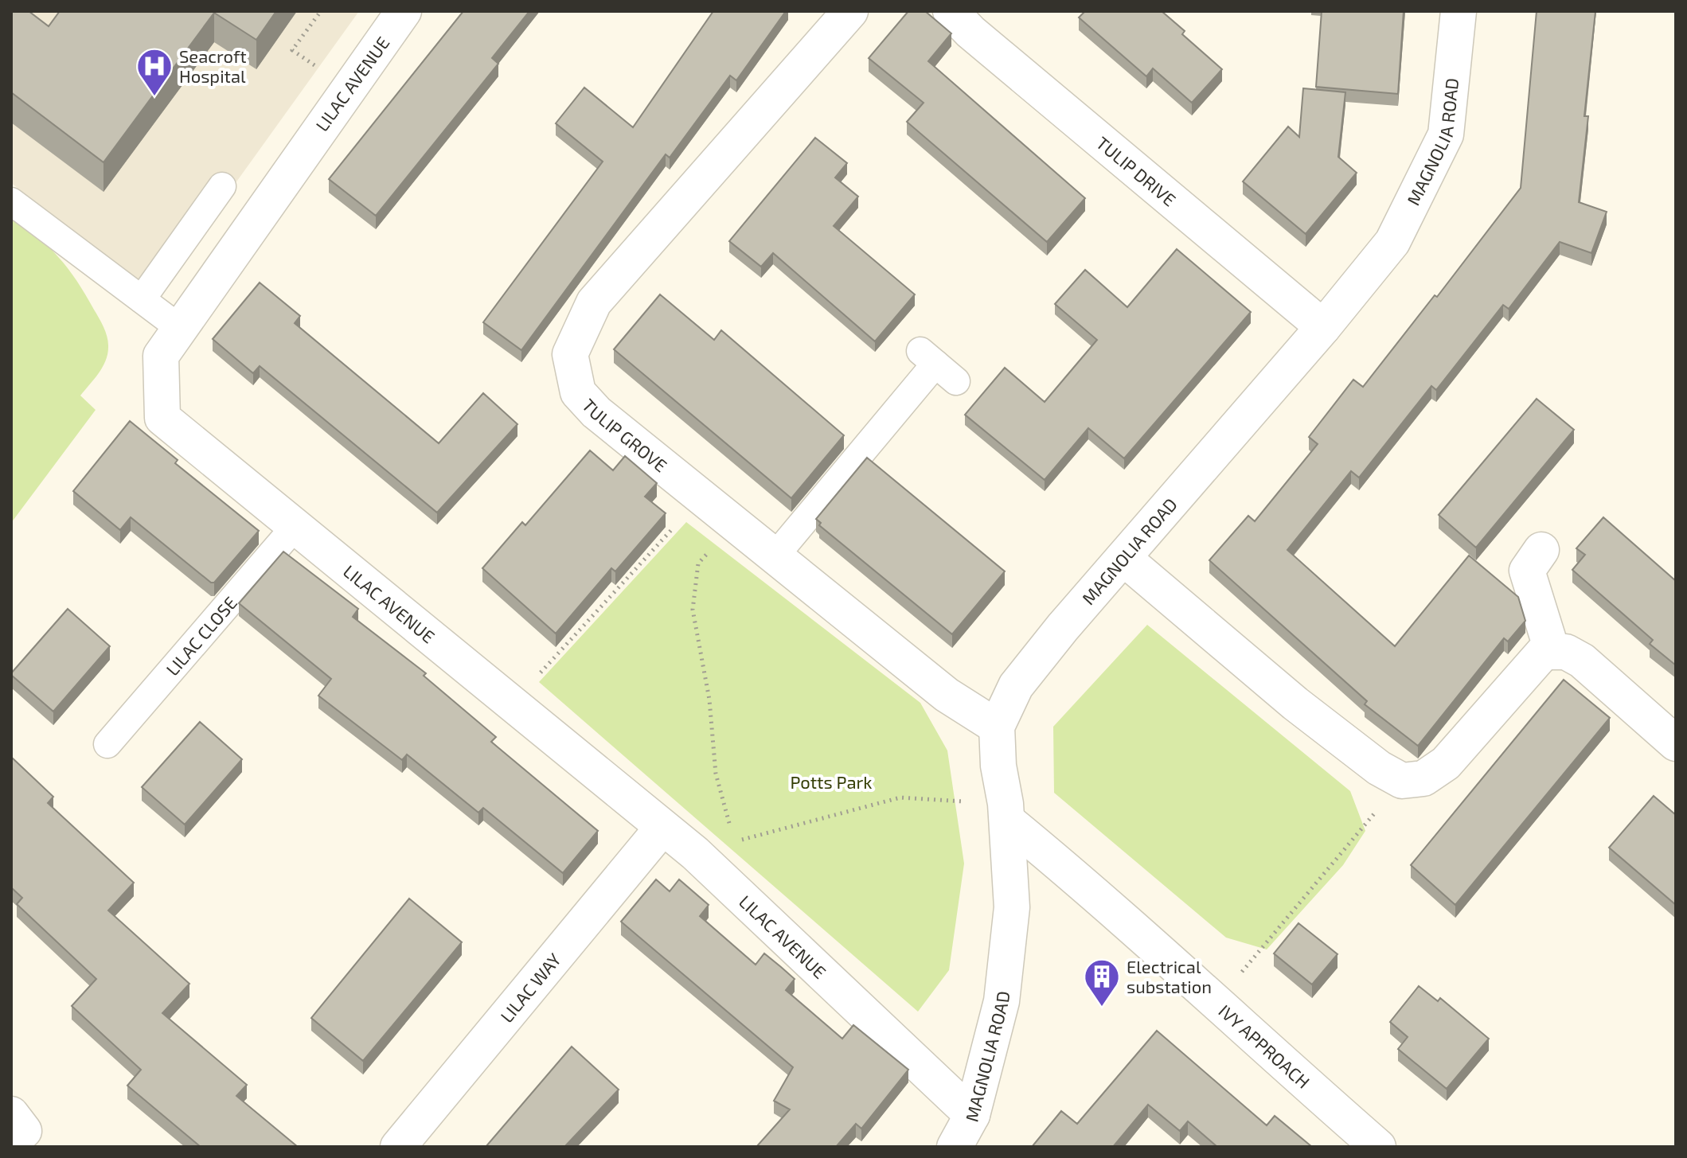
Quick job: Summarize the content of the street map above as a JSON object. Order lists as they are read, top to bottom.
{
  "streets": {
    "street": [
      "LILAC AVENUE",
      "MAGNOLIA ROAD",
      "TULIP DRIVE",
      "TULIP GROVE",
      "LILAC WAY",
      "IVY APPROACH"
    ],
    "lane": ["LILAC CLOSE"]
  },
  "crossings": [
    ["LILAC AVENUE", "MAGNOLIA ROAD"],
    ["LILAC AVENUE", "LILAC CLOSE"],
    ["LILAC AVENUE", "LILAC WAY"],
    ["MAGNOLIA ROAD", "TULIP DRIVE"],
    ["MAGNOLIA ROAD", "TULIP GROVE"],
    ["MAGNOLIA ROAD", "IVY APPROACH"]
  ],
  "parks": ["Potts Park"],
  "places": {
    "hospital": ["Seacroft Hospital"],
    "building": ["Electrical substation"]
  }
}
